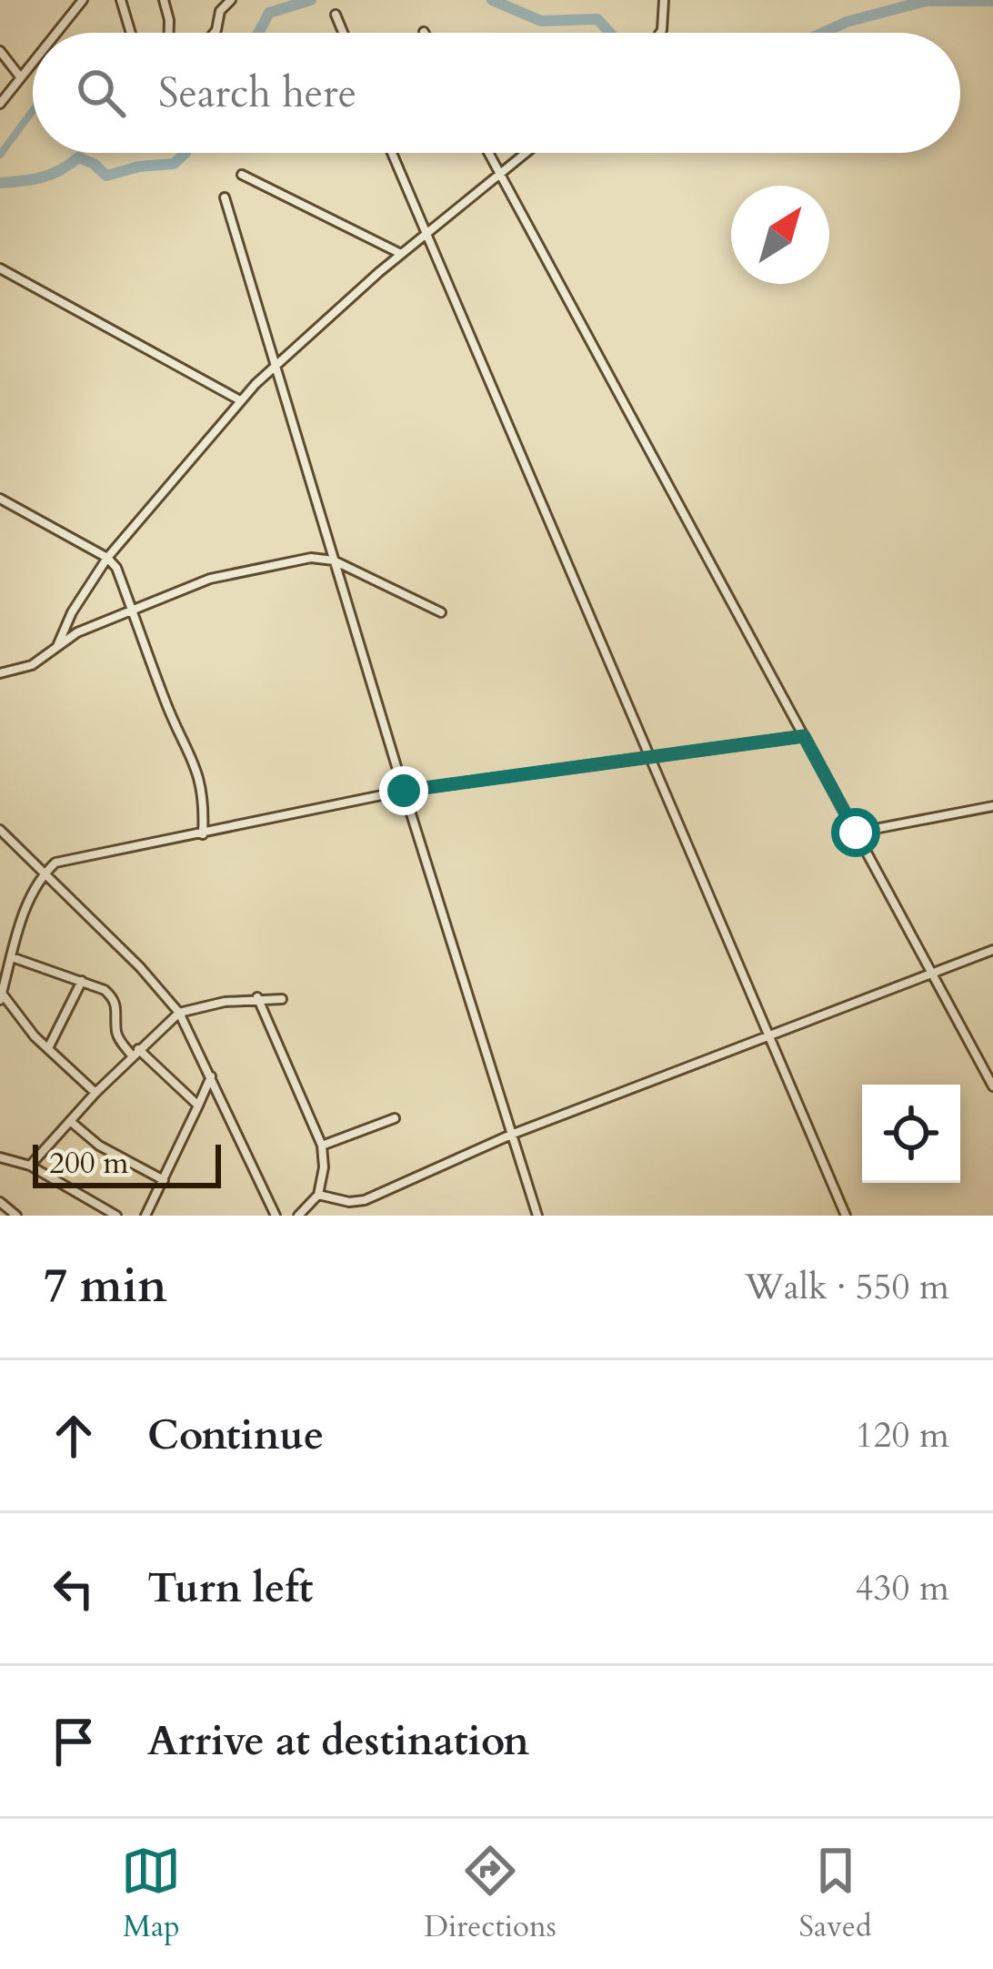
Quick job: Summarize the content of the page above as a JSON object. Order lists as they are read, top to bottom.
{
  "scale_bar": "200 m",
  "north": "top right",
  "page": {
    "search": "Search here",
    "scale": "200 m",
    "heading": ["7 min", "Walk · 550 m"],
    "list": [
      ["Continue", "120 m"],
      ["Turn left", "430 m"],
      "Arrive at destination"
    ],
    "nav": ["Map", "Directions", "Saved"]
  }
}
